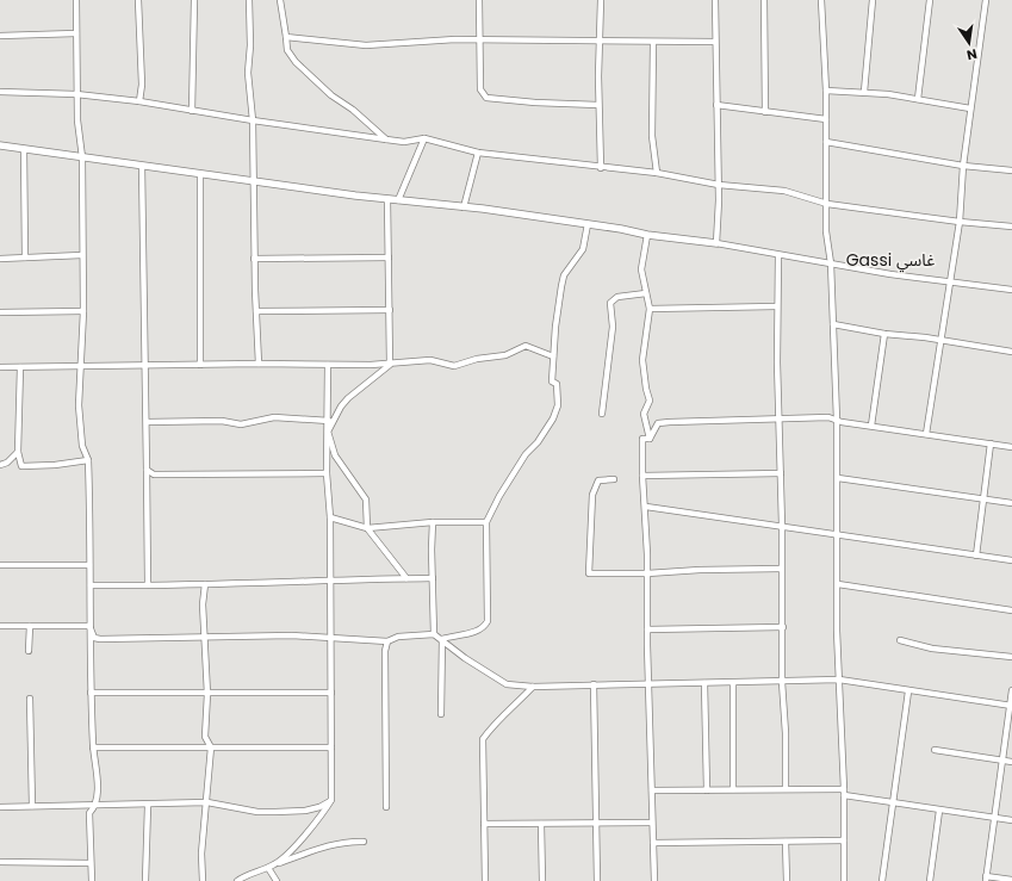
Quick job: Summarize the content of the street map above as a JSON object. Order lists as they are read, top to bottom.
{
  "districts": ["Gassi غاسي"],
  "north": "bottom"
}
